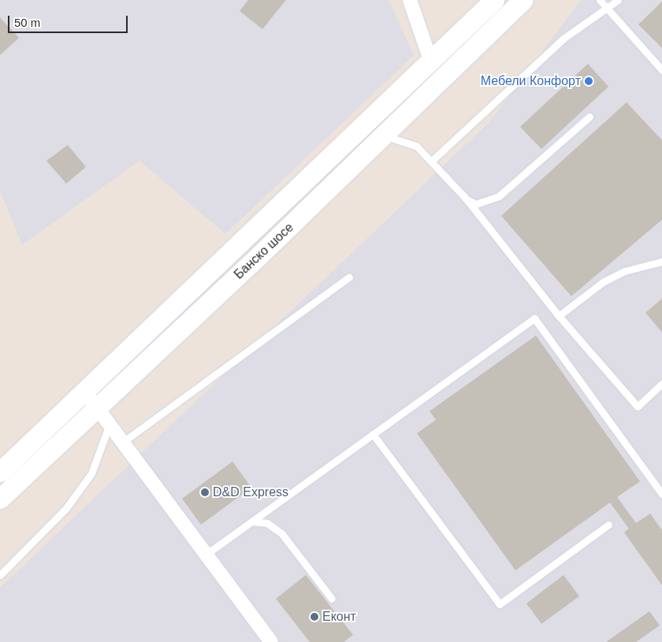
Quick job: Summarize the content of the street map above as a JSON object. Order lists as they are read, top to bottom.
{
  "streets": {
    "main road": ["Банско шосе"]
  },
  "places": ["Мебели Конфорт", "D&D Express", "Еконт"],
  "scale_bar": "50 m"
}
